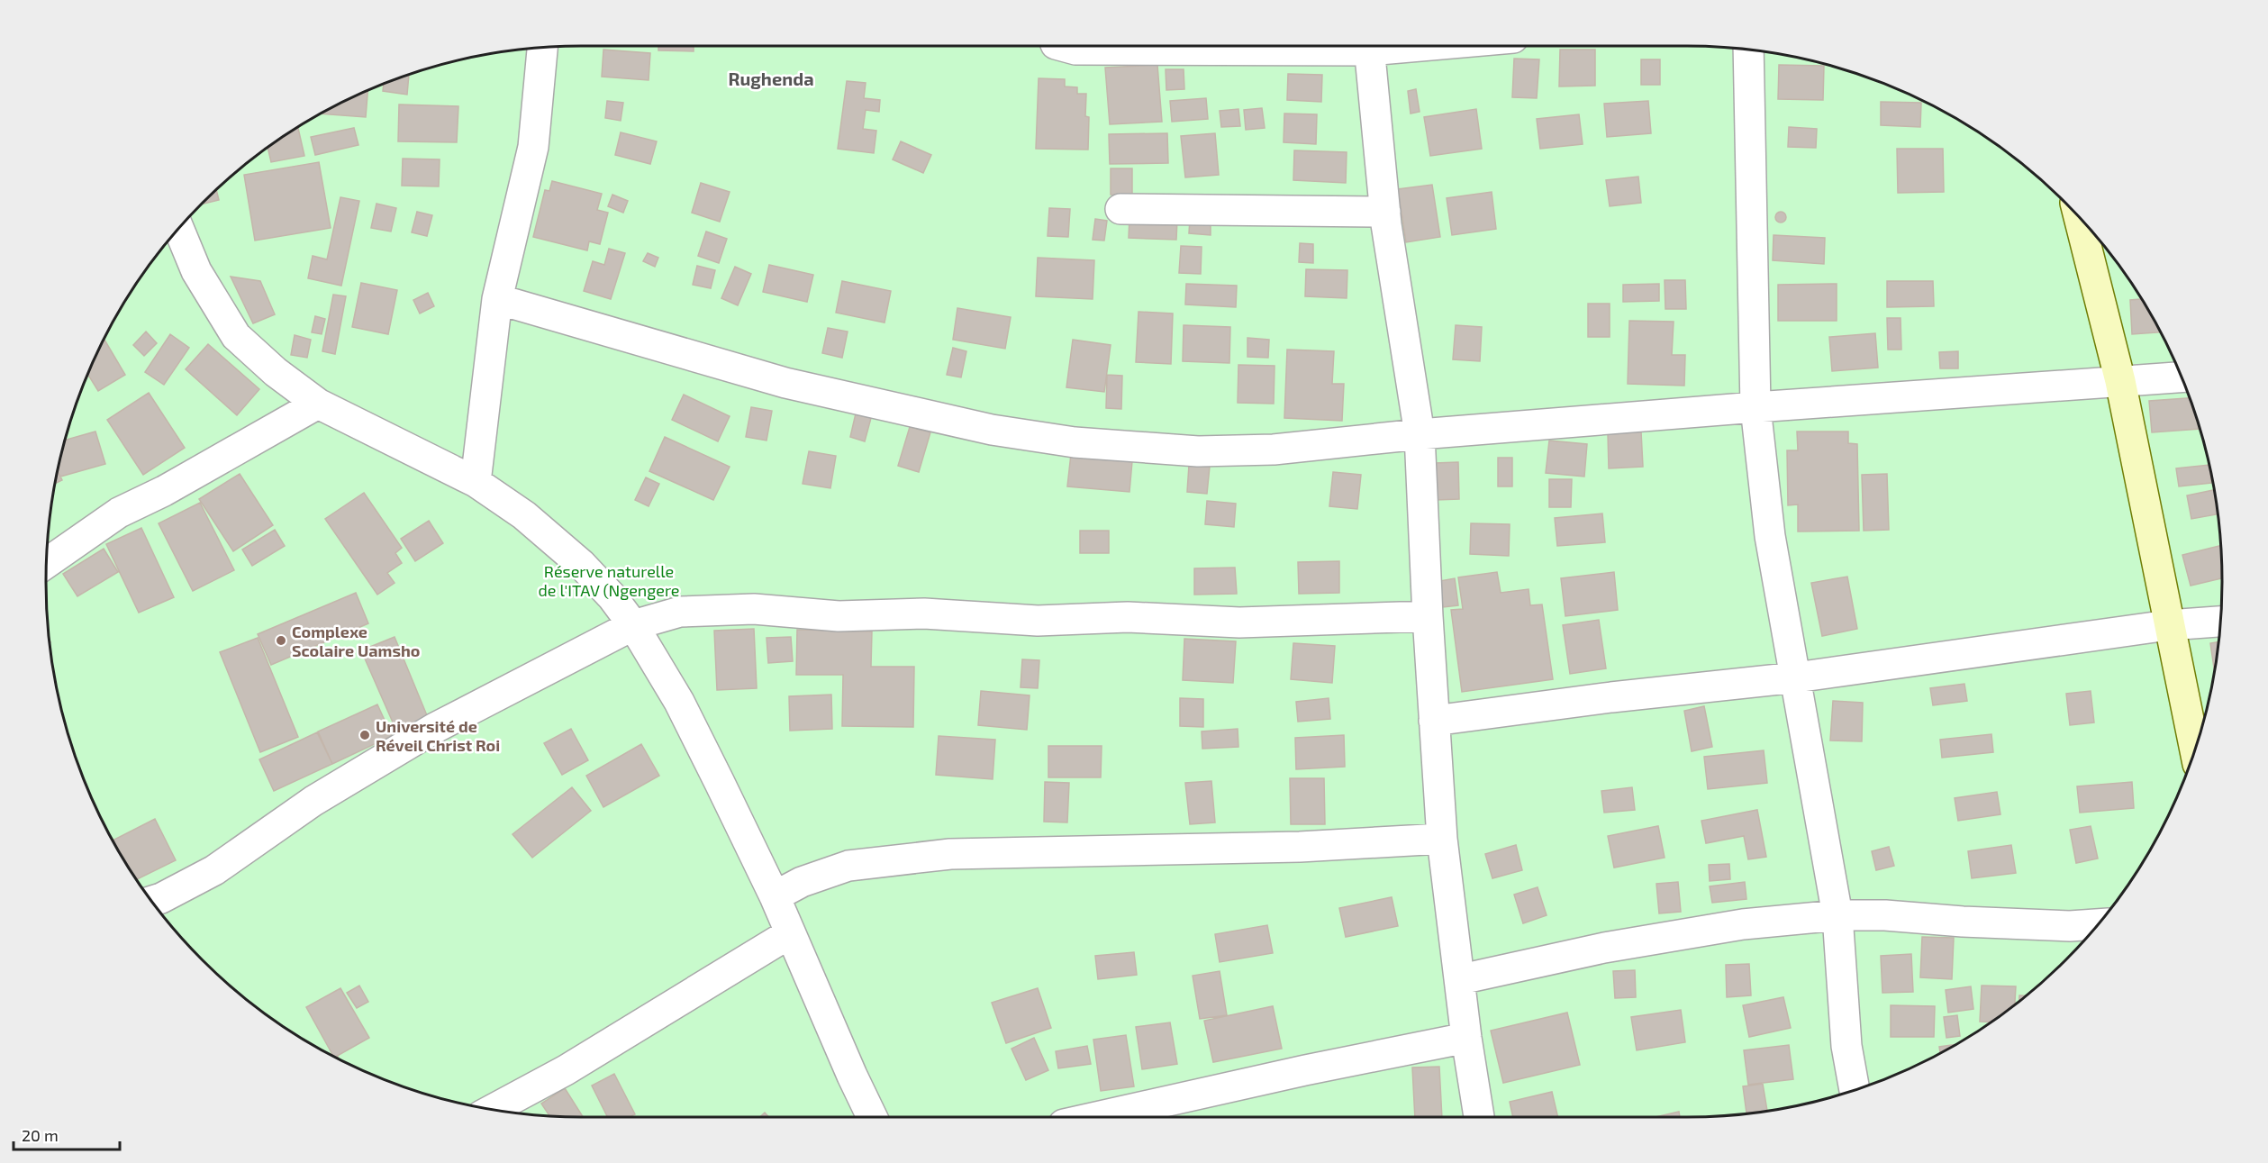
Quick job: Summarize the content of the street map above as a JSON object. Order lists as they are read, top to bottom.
{
  "districts": ["Rughenda"],
  "parks": ["Réserve naturelle de l'ITAV (Ngengere"],
  "places": ["Complexe Scolaire Uamsho", "Université de Réveil Christ Roi"],
  "scale_bar": "20 m"
}
